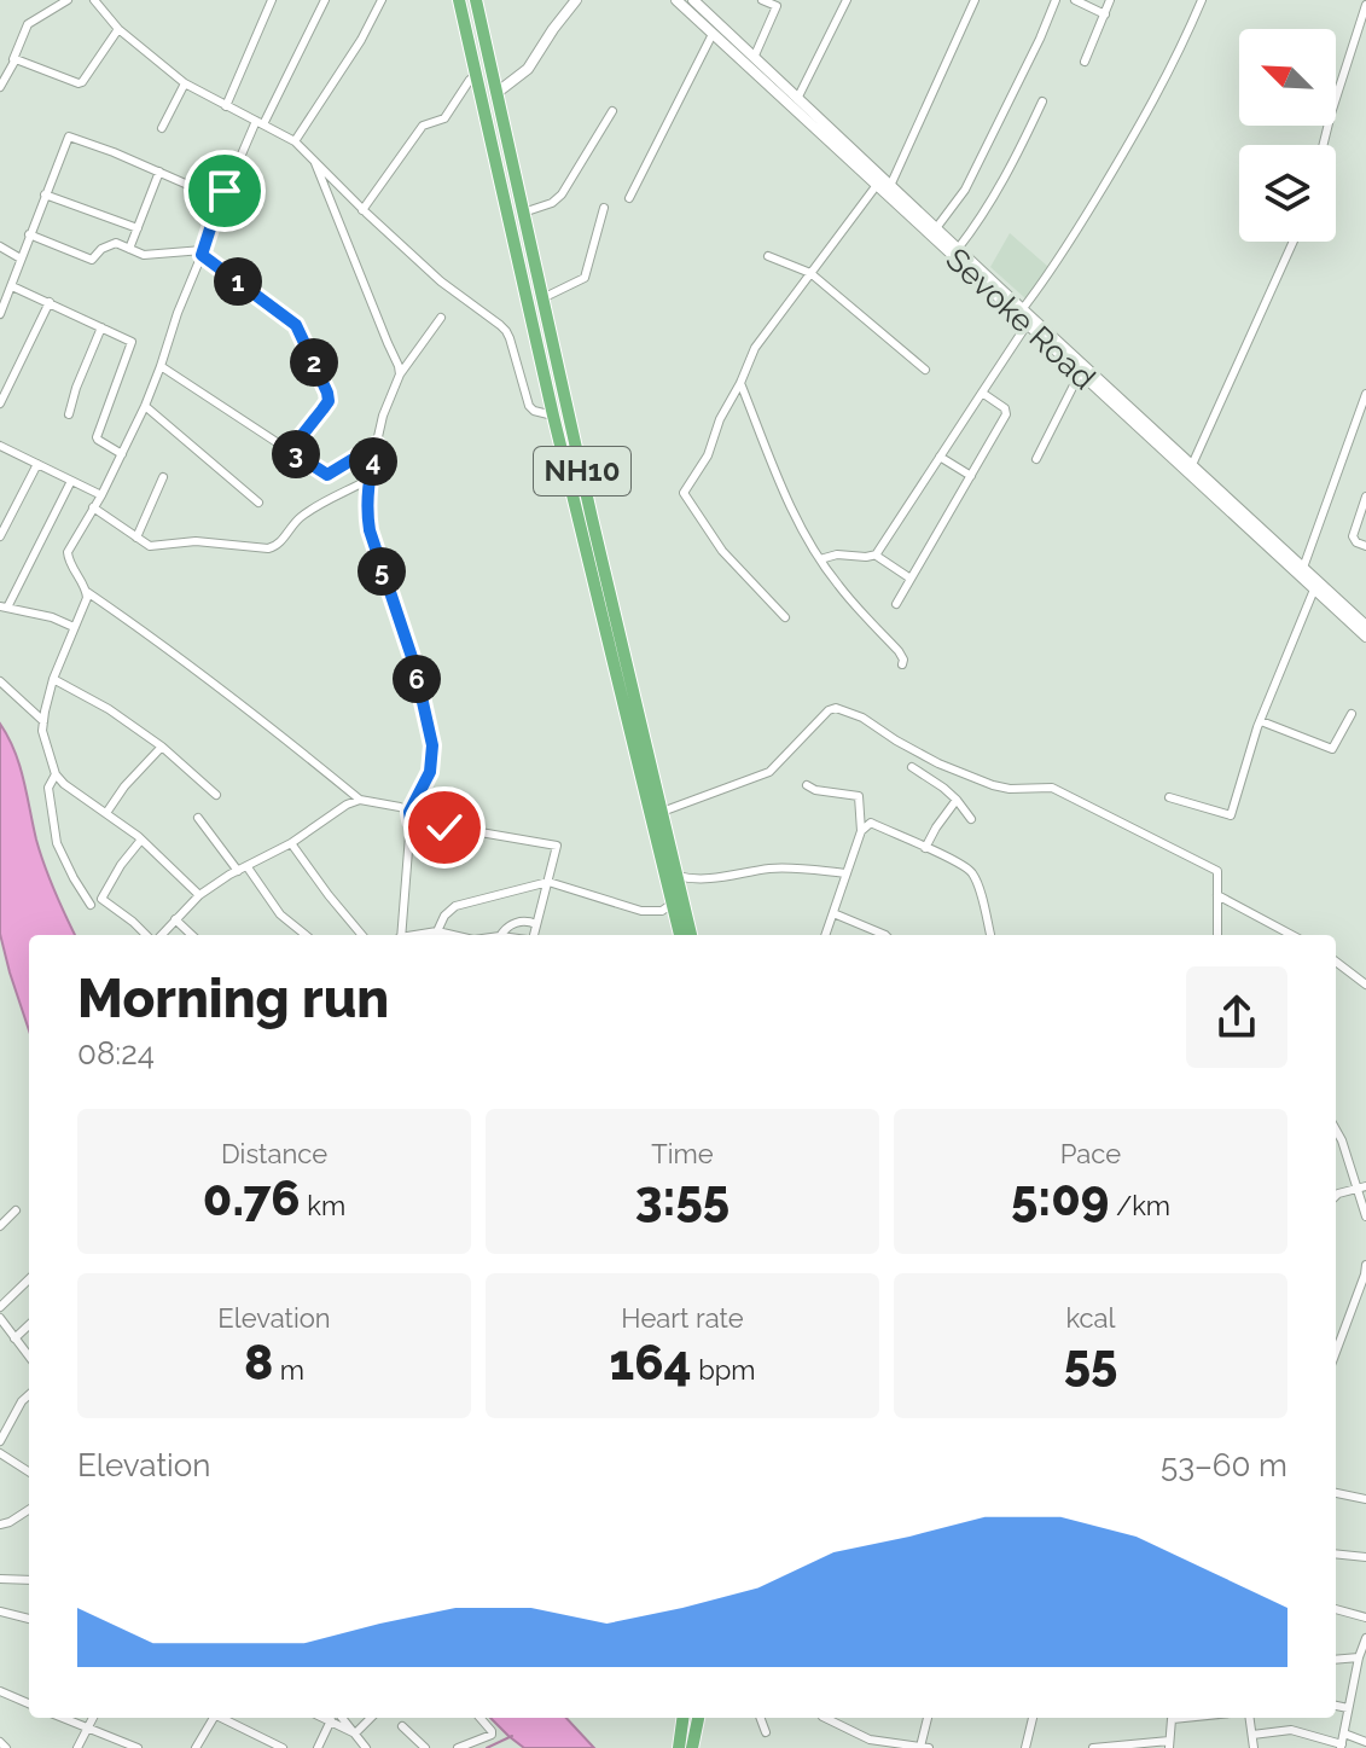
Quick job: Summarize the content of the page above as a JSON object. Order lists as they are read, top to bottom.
{
  "streets": {
    "highway": ["NH10"],
    "main road": ["Sevoke Road"]
  },
  "north": "top left",
  "page": {
    "pins": [
      "1",
      "2",
      "3",
      "4",
      "5",
      "6"
    ],
    "heading": ["Morning run", "08:24"],
    "stats": [
      ["Distance", "0.76 km"],
      ["Time", "3:55"],
      ["Pace", "5:09 /km"],
      ["Elevation", "8 m"],
      ["Heart rate", "164 bpm"],
      ["kcal", "55"]
    ],
    "chart": ["Elevation", "53–60 m"]
  }
}
